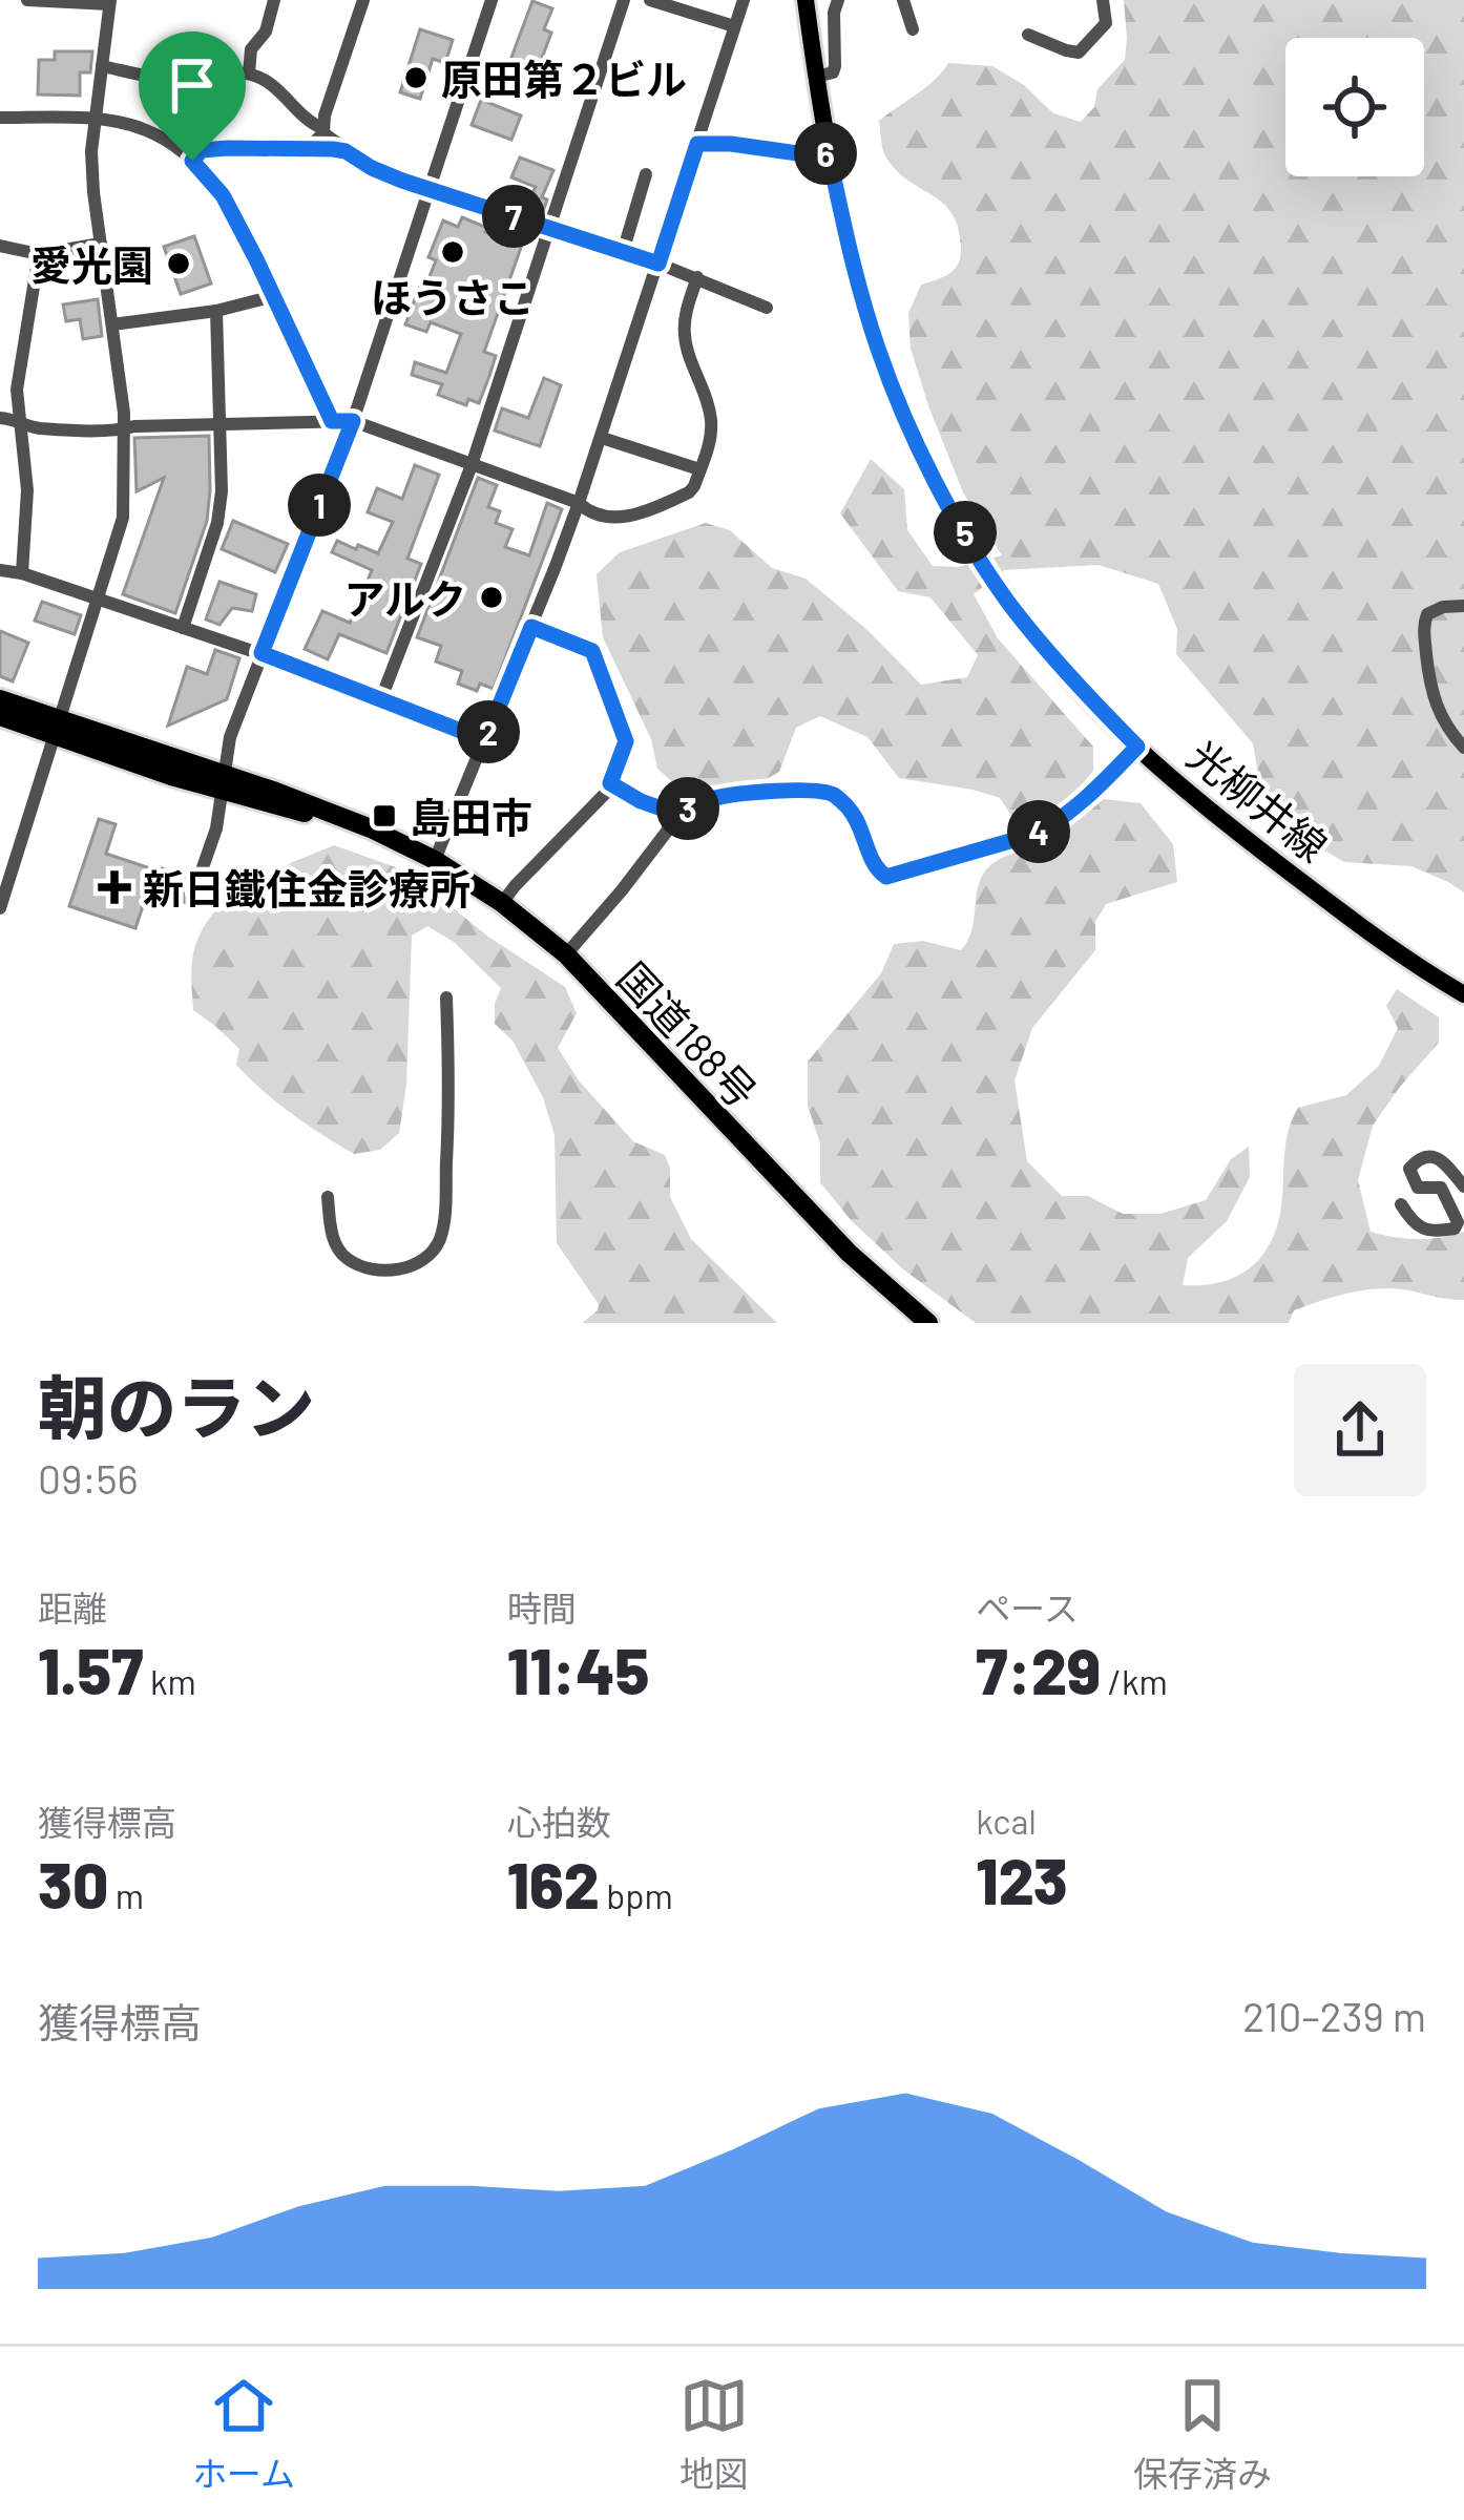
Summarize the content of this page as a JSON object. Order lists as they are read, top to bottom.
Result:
{
  "streets": {
    "highway": ["国道188号"],
    "main road": ["光柳井線"]
  },
  "places": {
    "other": [
      "原田第２ビル",
      "ほうさこ",
      "愛光園",
      "アルク"
    ],
    "transit": ["島田市"],
    "health": ["新日鐵住金診療所"]
  },
  "page": {
    "pins": [
      "6",
      "7",
      "1",
      "5",
      "2",
      "3",
      "4"
    ],
    "heading": ["朝のラン", "09:56"],
    "stats": [
      ["距離", "1.57 km"],
      ["時間", "11:45"],
      ["ペース", "7:29 /km"],
      ["獲得標高", "30 m"],
      ["心拍数", "162 bpm"],
      ["kcal", "123"]
    ],
    "chart": ["獲得標高", "210–239 m"],
    "tabs": ["ホーム", "地図", "保存済み"]
  }
}
